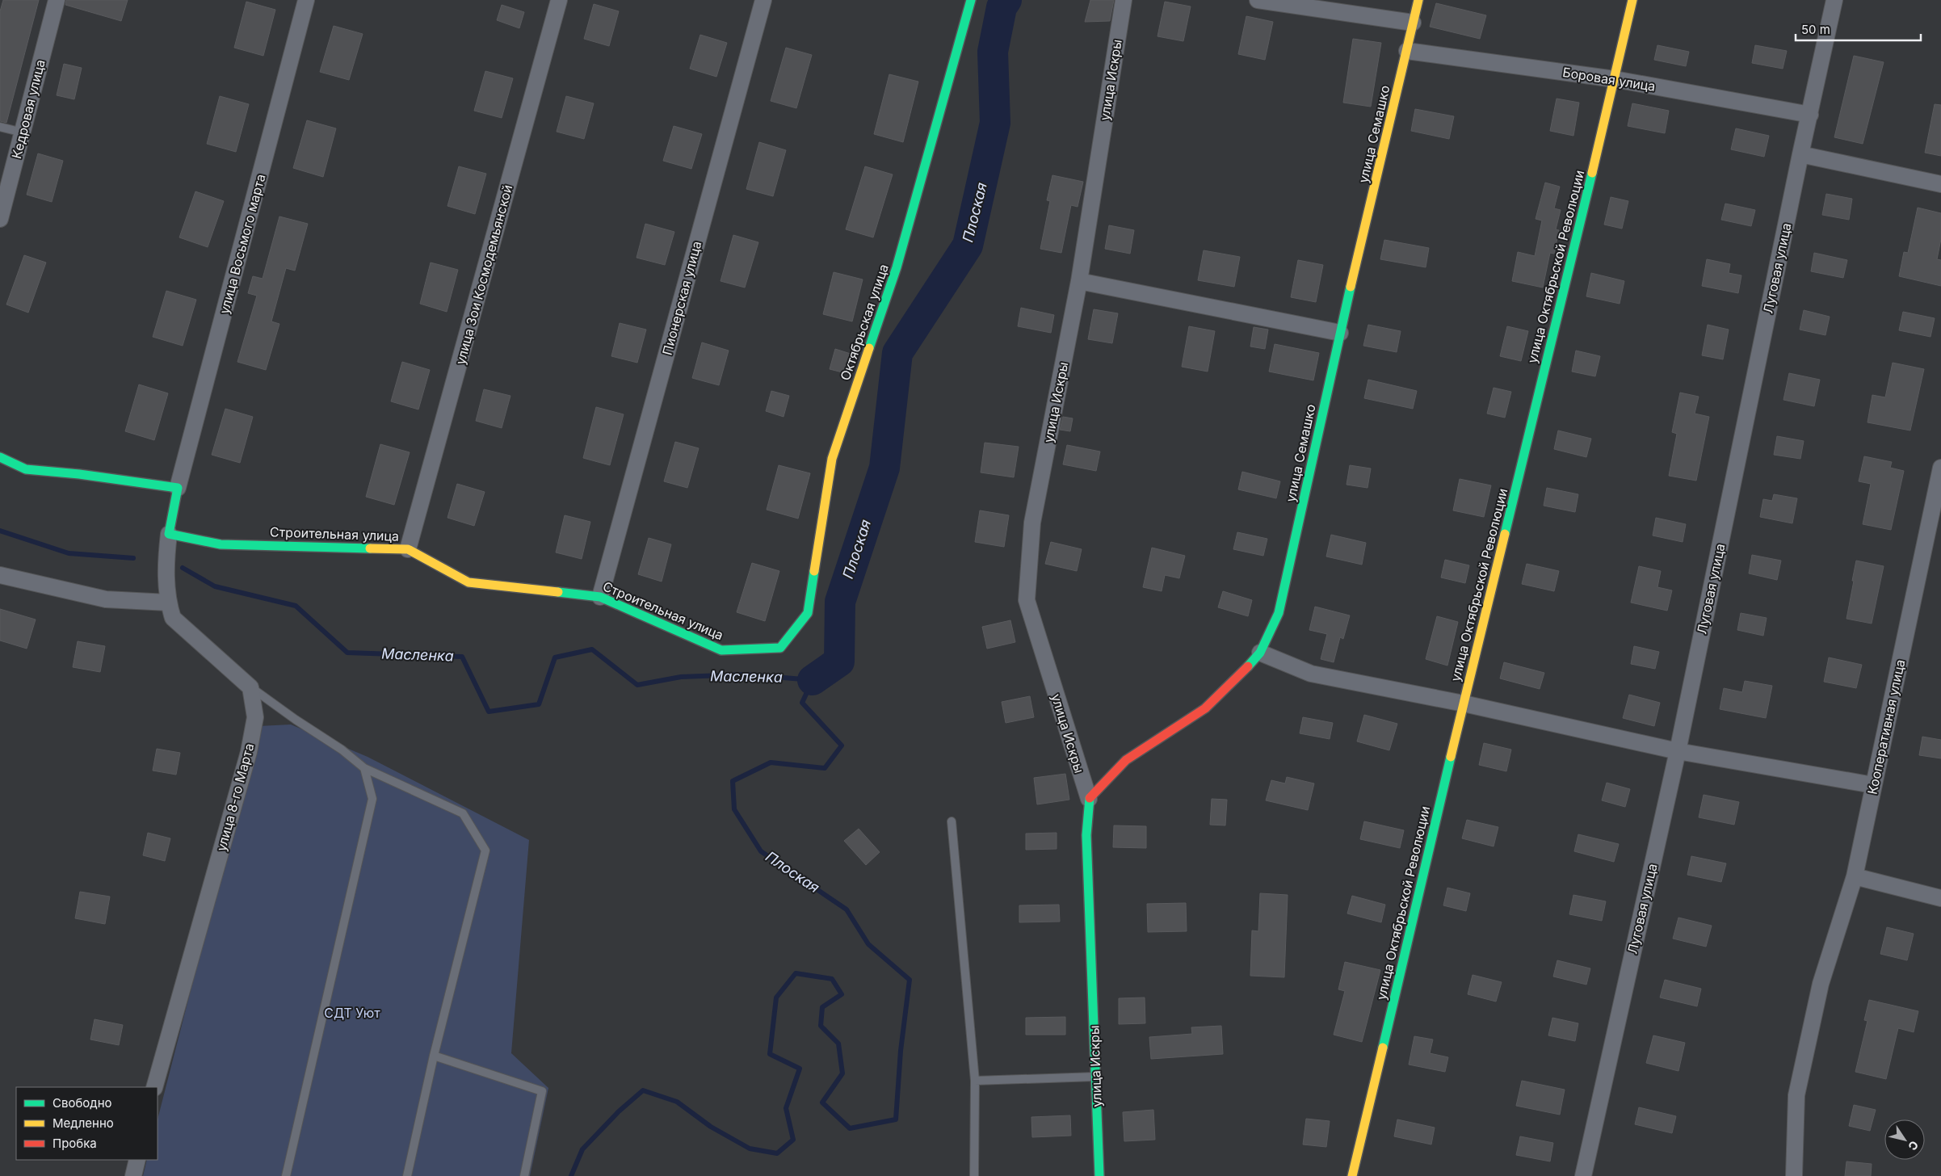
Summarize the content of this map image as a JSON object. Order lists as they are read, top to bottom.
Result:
{
  "streets": {
    "street": [
      "Боровая улица",
      "улица Искры",
      "Кедровая улица",
      "улица Семашко",
      "улица Восьмого марта",
      "улица Октябрьской Революции",
      "Луговая улица",
      "улица Зои Космодемьянской",
      "Пионерская улица",
      "Октябрьская улица",
      "Строительная улица",
      "Кооперативная улица",
      "улица 8-го Марта"
    ]
  },
  "crossings": [
    ["Боровая улица", "улица Семашко"],
    ["Боровая улица", "улица Октябрьской Революции"],
    ["Боровая улица", "Луговая улица"],
    ["улица Искры", "улица Семашко"],
    ["улица Зои Космодемьянской", "Строительная улица"],
    ["Пионерская улица", "Строительная улица"],
    ["Октябрьская улица", "Строительная улица"]
  ],
  "water": ["Плоская", "Масленка"],
  "parks": ["СДТ Уют"],
  "legend": ["Свободно", "Медленно", "Пробка"],
  "scale_bar": "50 m",
  "north": "bottom right"
}
